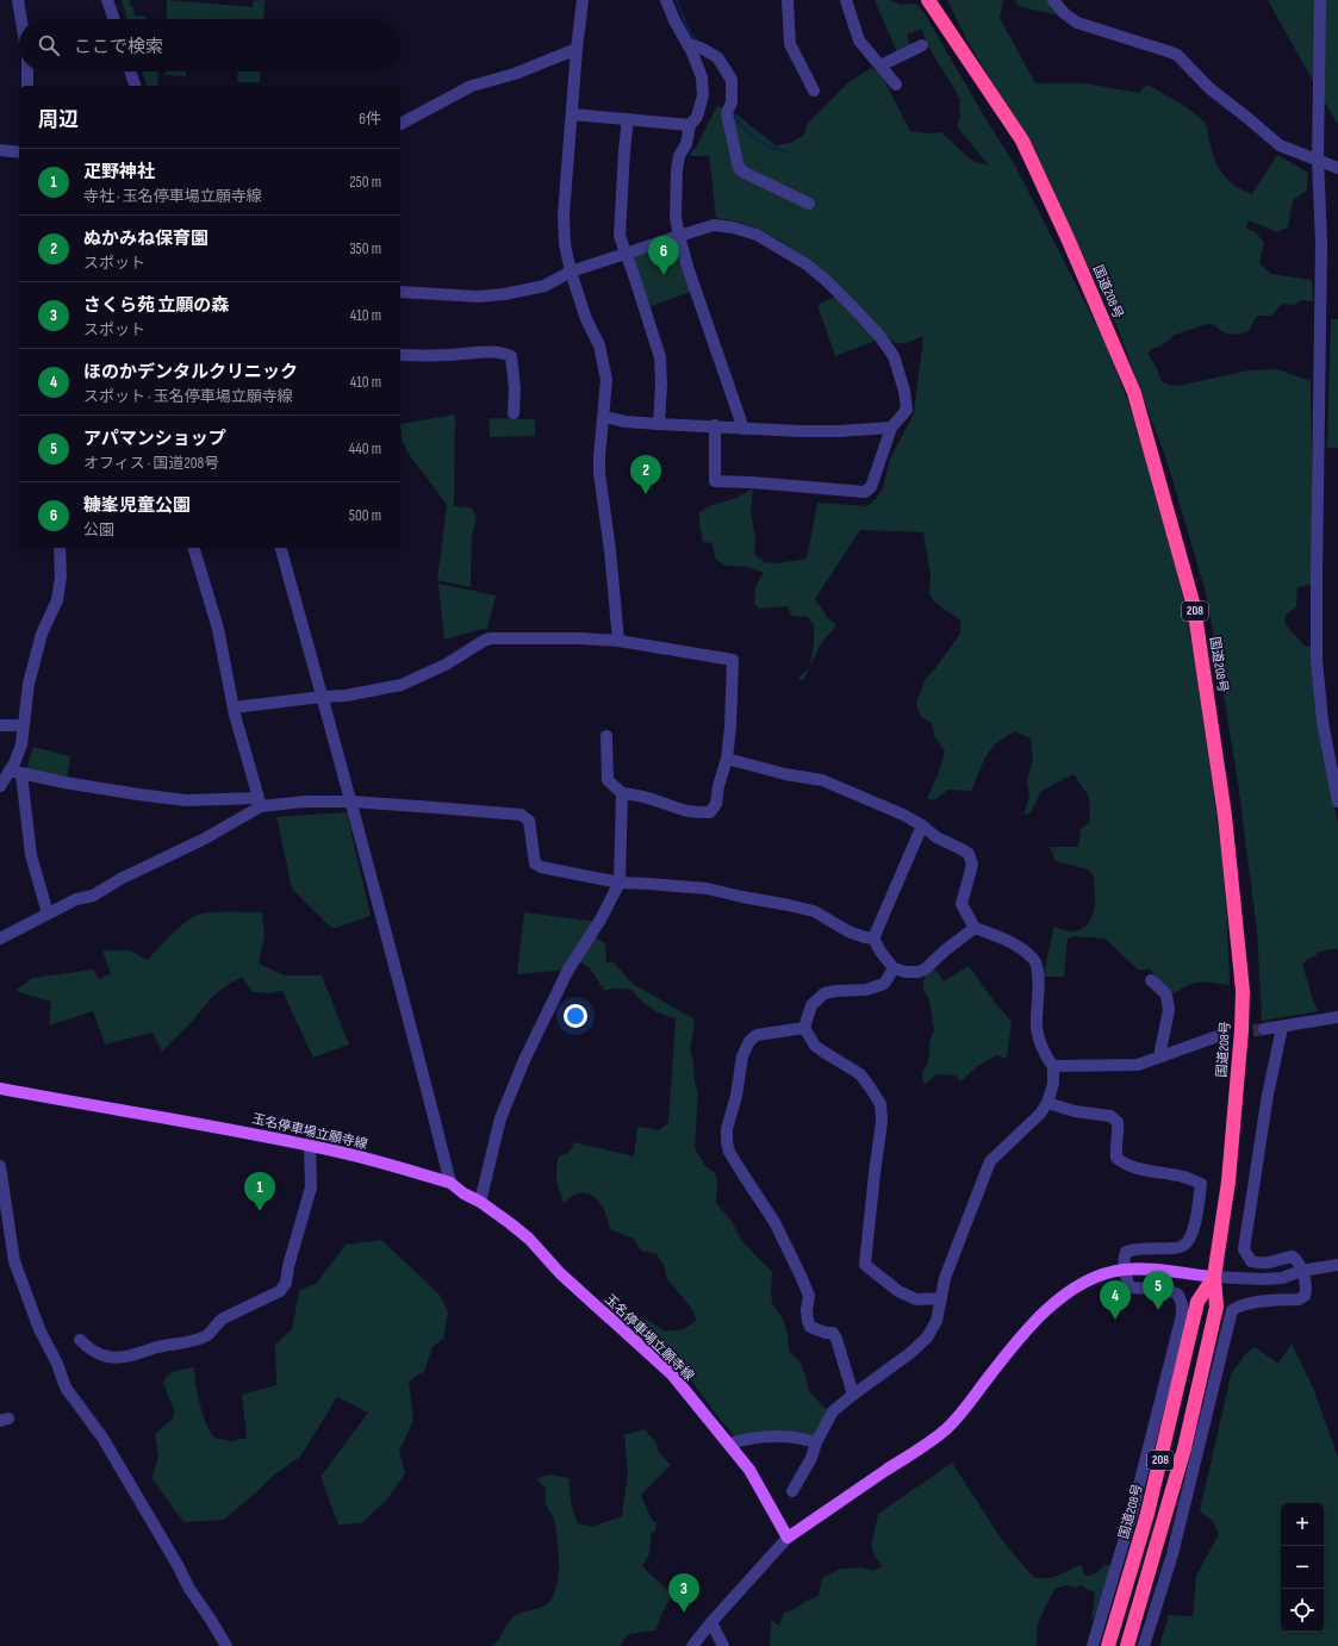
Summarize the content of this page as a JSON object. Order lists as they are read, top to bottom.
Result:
{
  "streets": {
    "highway": ["国道208号", "208"],
    "main road": ["玉名停車場立願寺線"]
  },
  "page": {
    "search": "ここで検索",
    "heading": ["周辺", "6件"],
    "list": [
      {
        "mark": "1",
        "name": "疋野神社",
        "note": "寺社 · 玉名停車場立願寺線",
        "value": "250 m"
      },
      {
        "mark": "2",
        "name": "ぬかみね保育園",
        "note": "スポット",
        "value": "350 m"
      },
      {
        "mark": "3",
        "name": "さくら苑 立願の森",
        "note": "スポット",
        "value": "410 m"
      },
      {
        "mark": "4",
        "name": "ほのかデンタルクリニック",
        "note": "スポット · 玉名停車場立願寺線",
        "value": "410 m"
      },
      {
        "mark": "5",
        "name": "アパマンショップ",
        "note": "オフィス · 国道208号",
        "value": "440 m"
      },
      {
        "mark": "6",
        "name": "糠峯児童公園",
        "note": "公園",
        "value": "500 m"
      }
    ],
    "pins": [
      "6",
      "2",
      "1",
      "5",
      "4",
      "3"
    ],
    "map_buttons": ["+", "−"]
  }
}
